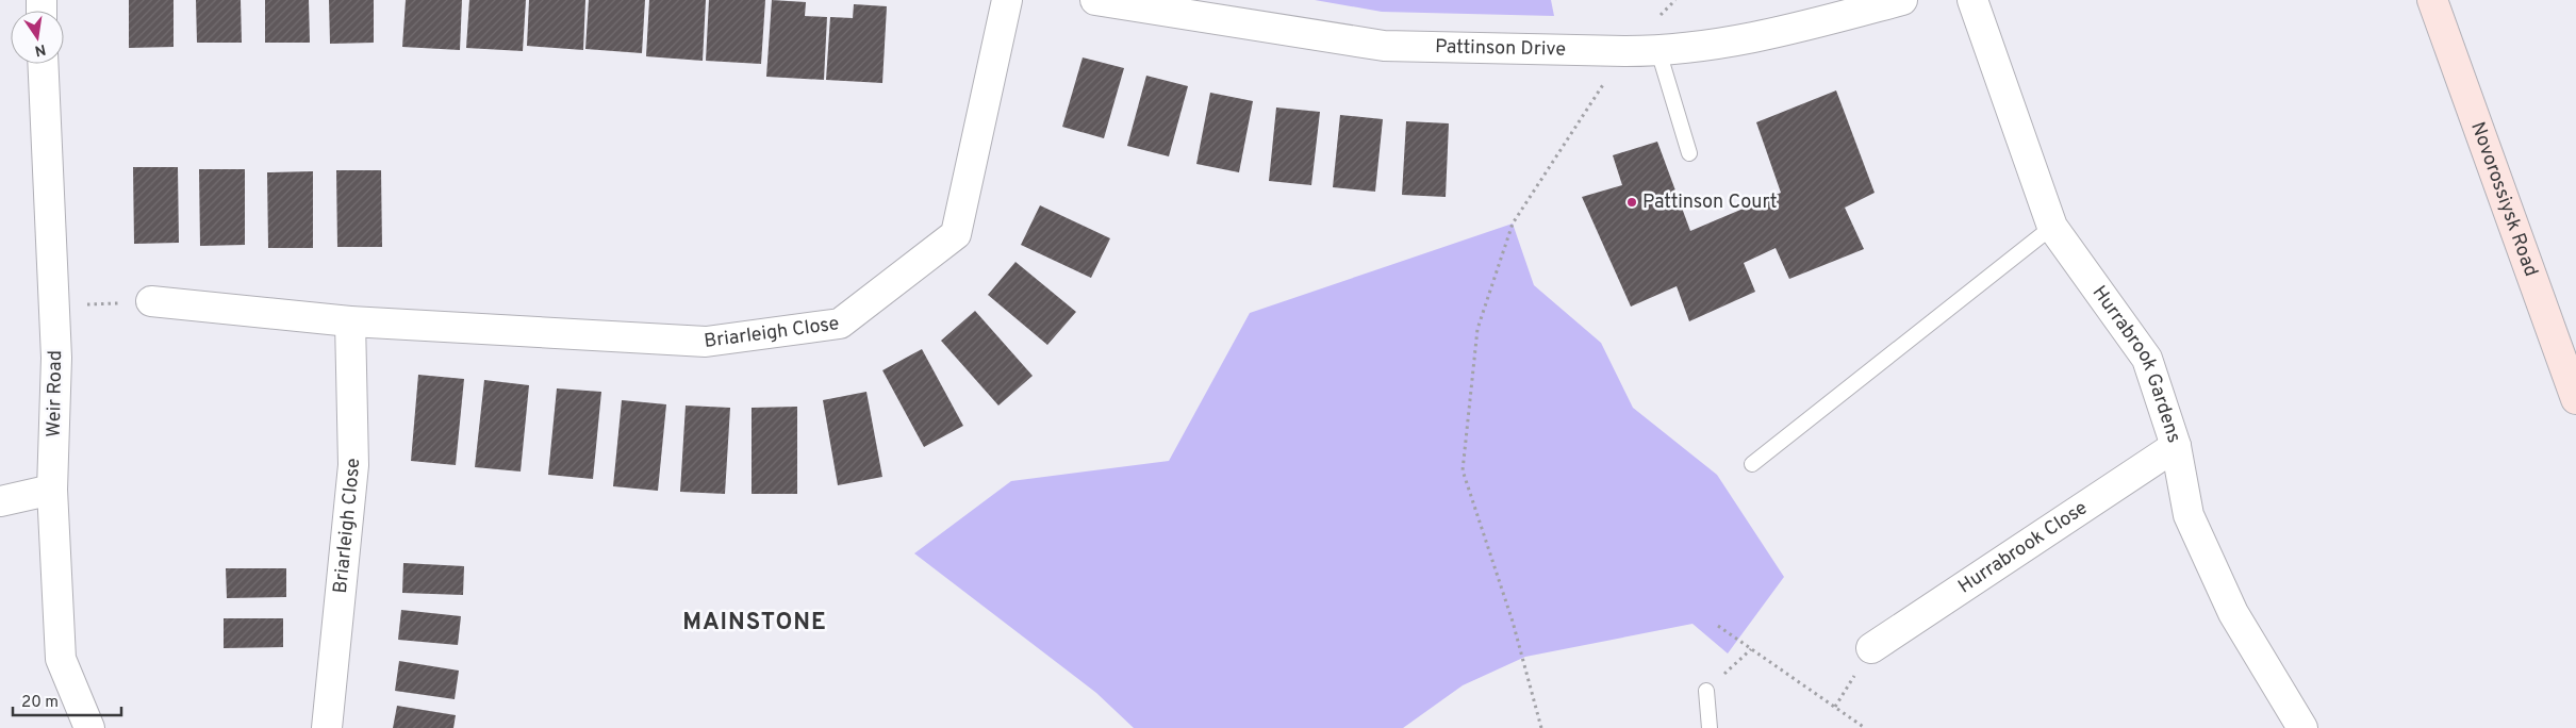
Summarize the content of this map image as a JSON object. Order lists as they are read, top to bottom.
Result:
{
  "streets": {
    "main road": ["Novorossiysk Road"],
    "street": [
      "Pattinson Drive",
      "Briarleigh Close",
      "Hurrabrook Gardens",
      "Weir Road",
      "Hurrabrook Close"
    ]
  },
  "crossings": [
    ["Hurrabrook Gardens", "Hurrabrook Close"]
  ],
  "districts": ["MAINSTONE"],
  "places": ["Pattinson Court"],
  "scale_bar": "20 m",
  "north": "bottom"
}
